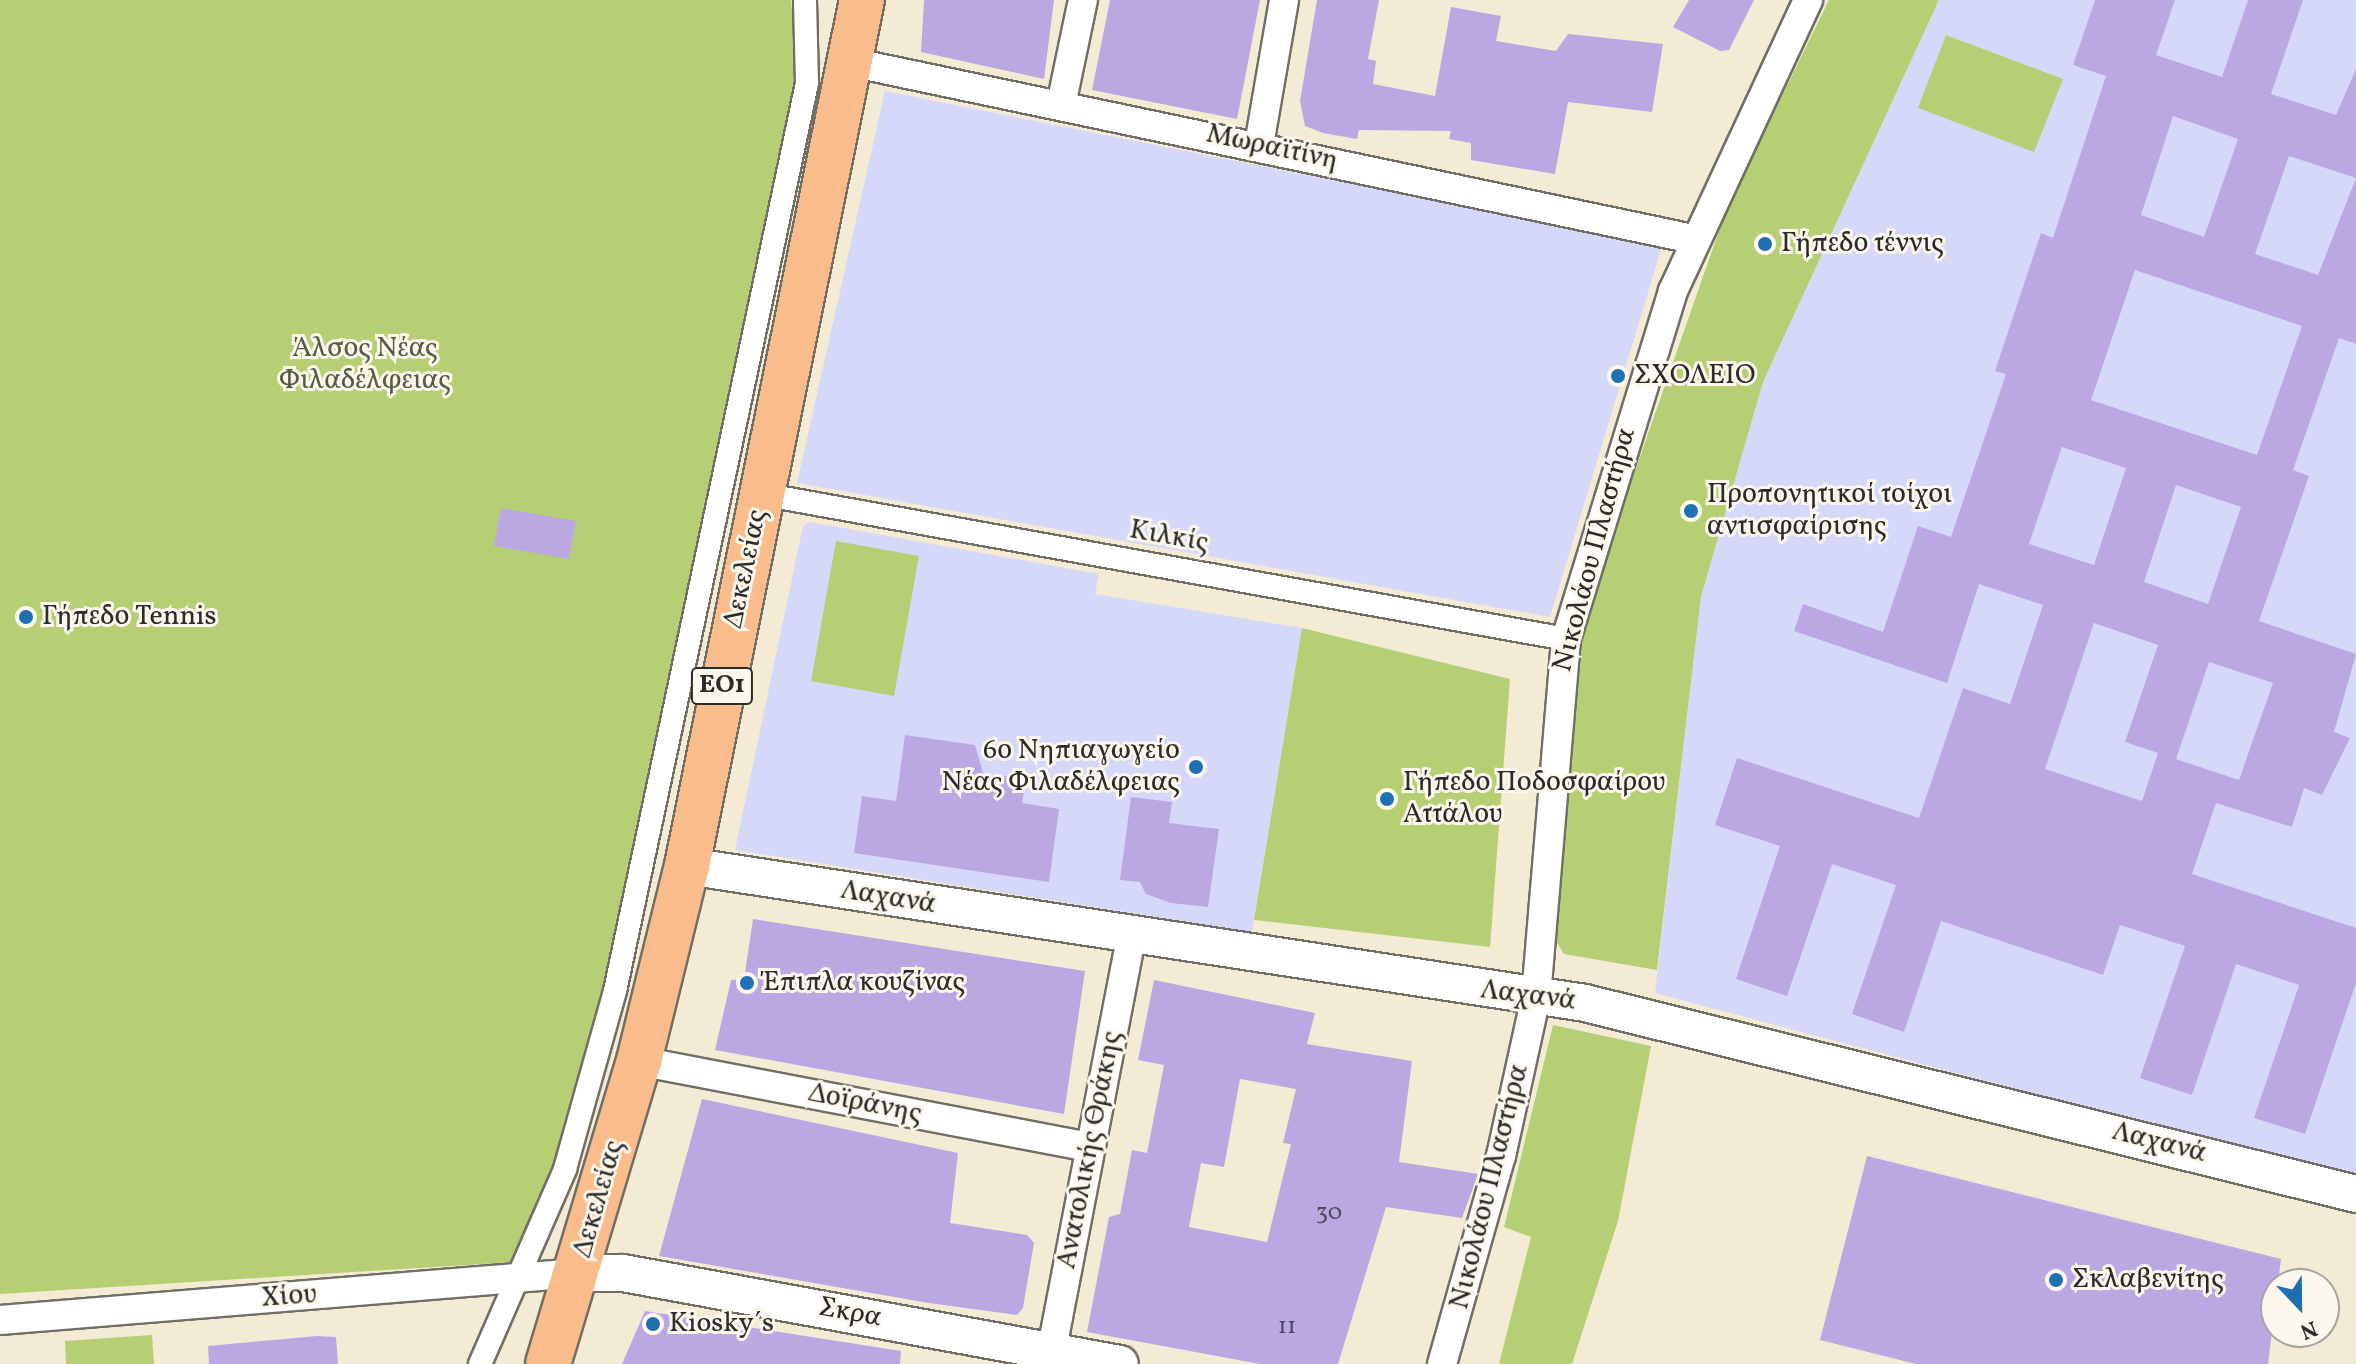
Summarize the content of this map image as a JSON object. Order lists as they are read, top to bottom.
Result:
{
  "streets": {
    "main road": ["Δεκελείας", "ΕΟ1"],
    "street": [
      "Μωραϊτίνη",
      "Κιλκίς",
      "Νικολάου Πλαστήρα",
      "Λαχανά",
      "Δοϊράνης",
      "Ανατολικής Θράκης",
      "Χίου",
      "Σκρα"
    ]
  },
  "crossings": [
    ["Μωραϊτίνη", "Νικολάου Πλαστήρα"],
    ["Μωραϊτίνη", "Δεκελείας"],
    ["Κιλκίς", "Νικολάου Πλαστήρα"],
    ["Κιλκίς", "Δεκελείας"],
    ["Νικολάου Πλαστήρα", "Λαχανά"],
    ["Δεκελείας", "Λαχανά"],
    ["Δεκελείας", "Δοϊράνης"],
    ["Δεκελείας", "Χίου"],
    ["Δεκελείας", "Σκρα"],
    ["Λαχανά", "Ανατολικής Θράκης"],
    ["Δοϊράνης", "Ανατολικής Θράκης"],
    ["Ανατολικής Θράκης", "Σκρα"],
    ["Χίου", "Σκρα"]
  ],
  "parks": ["Άλσος Νέας Φιλαδέλφειας"],
  "places": [
    "Γήπεδο τέννις",
    "ΣΧΟΛΕΙΟ",
    "Προπονητικοί τοίχοι αντισφαίρισης",
    "Γήπεδο Tennis",
    "6ο Νηπιαγωγείο Νέας Φιλαδέλφειας",
    "Γήπεδο Ποδοσφαίρου Αττάλου",
    "Έπιπλα κουζίνας",
    "Σκλαβενίτης",
    "Kiosky´s"
  ],
  "house_numbers": ["30", "11"],
  "north": "bottom"
}
